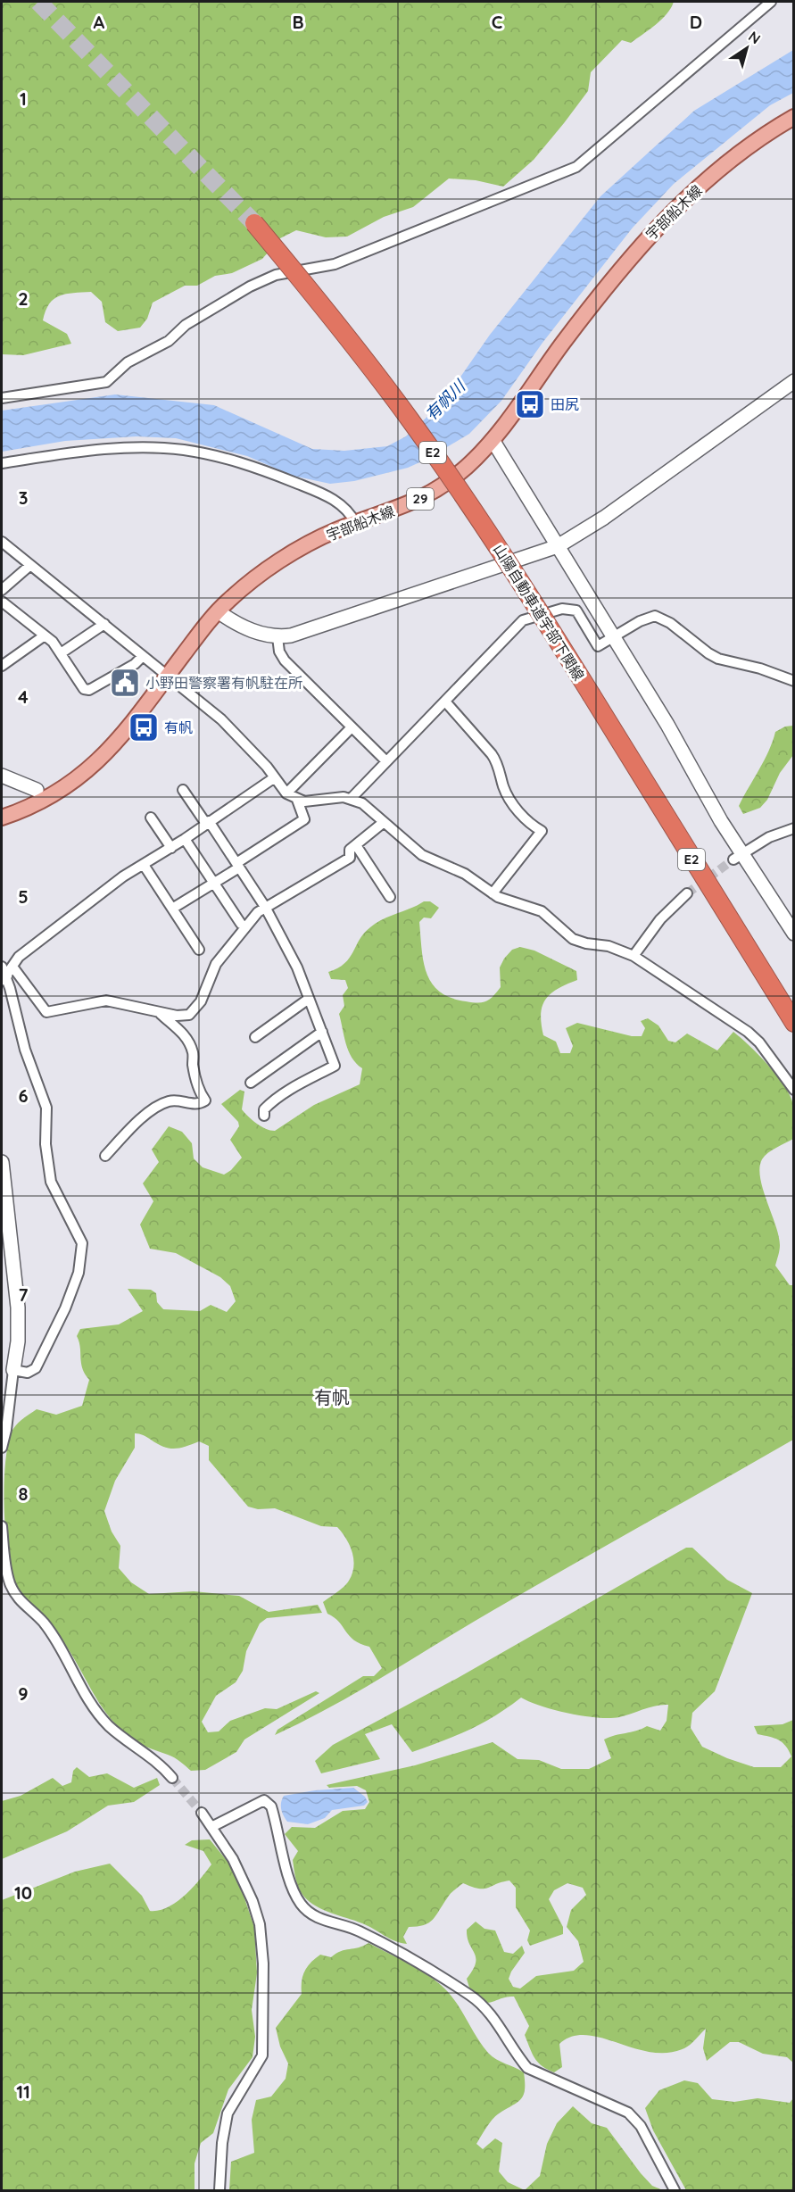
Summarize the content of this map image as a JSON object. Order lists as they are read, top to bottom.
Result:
{
  "streets": {
    "highway": ["E2", "山陽自動車道宇部下関線"],
    "main road": ["宇部船木線", "29"]
  },
  "districts": ["有帆"],
  "water": ["有帆川"],
  "places": {
    "bus stop": ["田尻", "有帆"],
    "public building": ["小野田警察署有帆駐在所"]
  },
  "north": "top right",
  "grid": {
    "columns": [
      "A",
      "B",
      "C",
      "D"
    ],
    "rows": [
      "1",
      "2",
      "3",
      "4",
      "5",
      "6",
      "7",
      "8",
      "9",
      "10",
      "11"
    ]
  }
}
